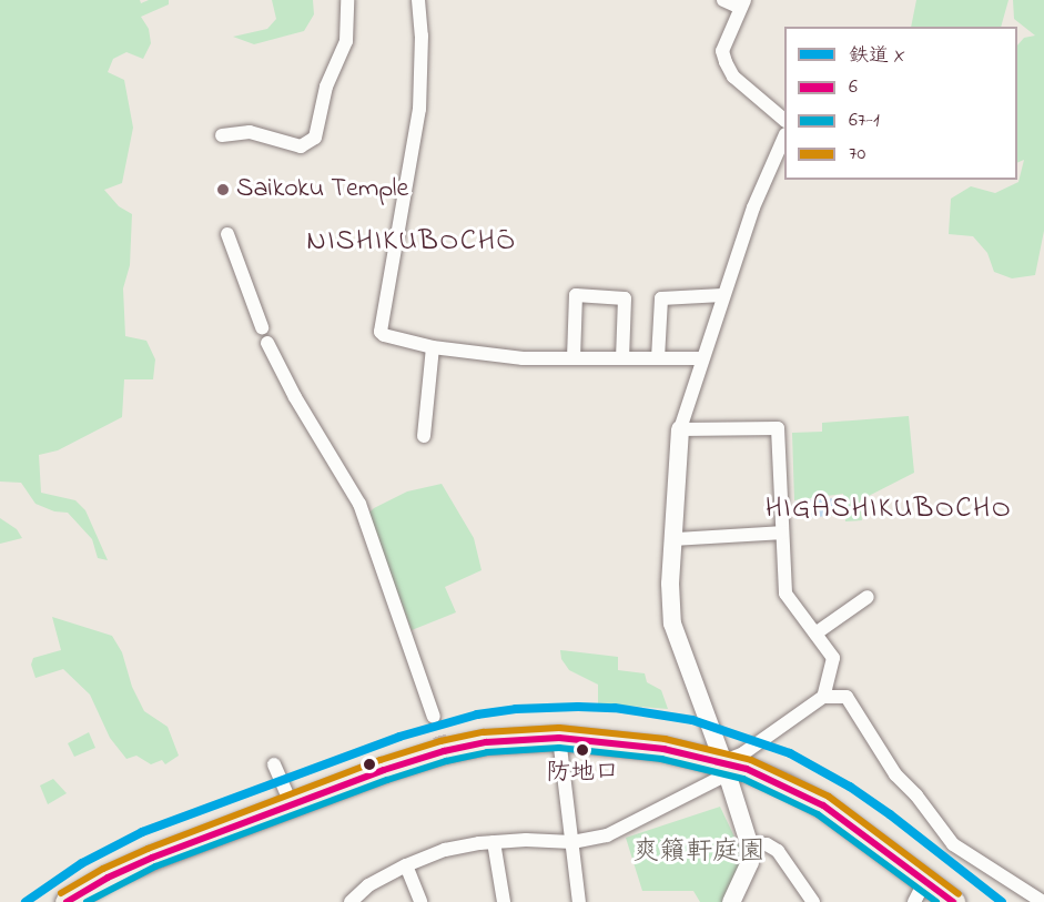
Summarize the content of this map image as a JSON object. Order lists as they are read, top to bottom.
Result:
{
  "districts": ["NISHIKUBOCHŌ", "HIGASHIKUBOCHO"],
  "parks": ["爽籟軒庭園"],
  "places": ["Saikoku Temple", "防地口"],
  "lines": [
    "rail line X",
    "transit line 70",
    "transit line 6",
    "transit line 67-1"
  ],
  "legend": [
    "鉄道 X",
    "6",
    "67-1",
    "70"
  ]
}
